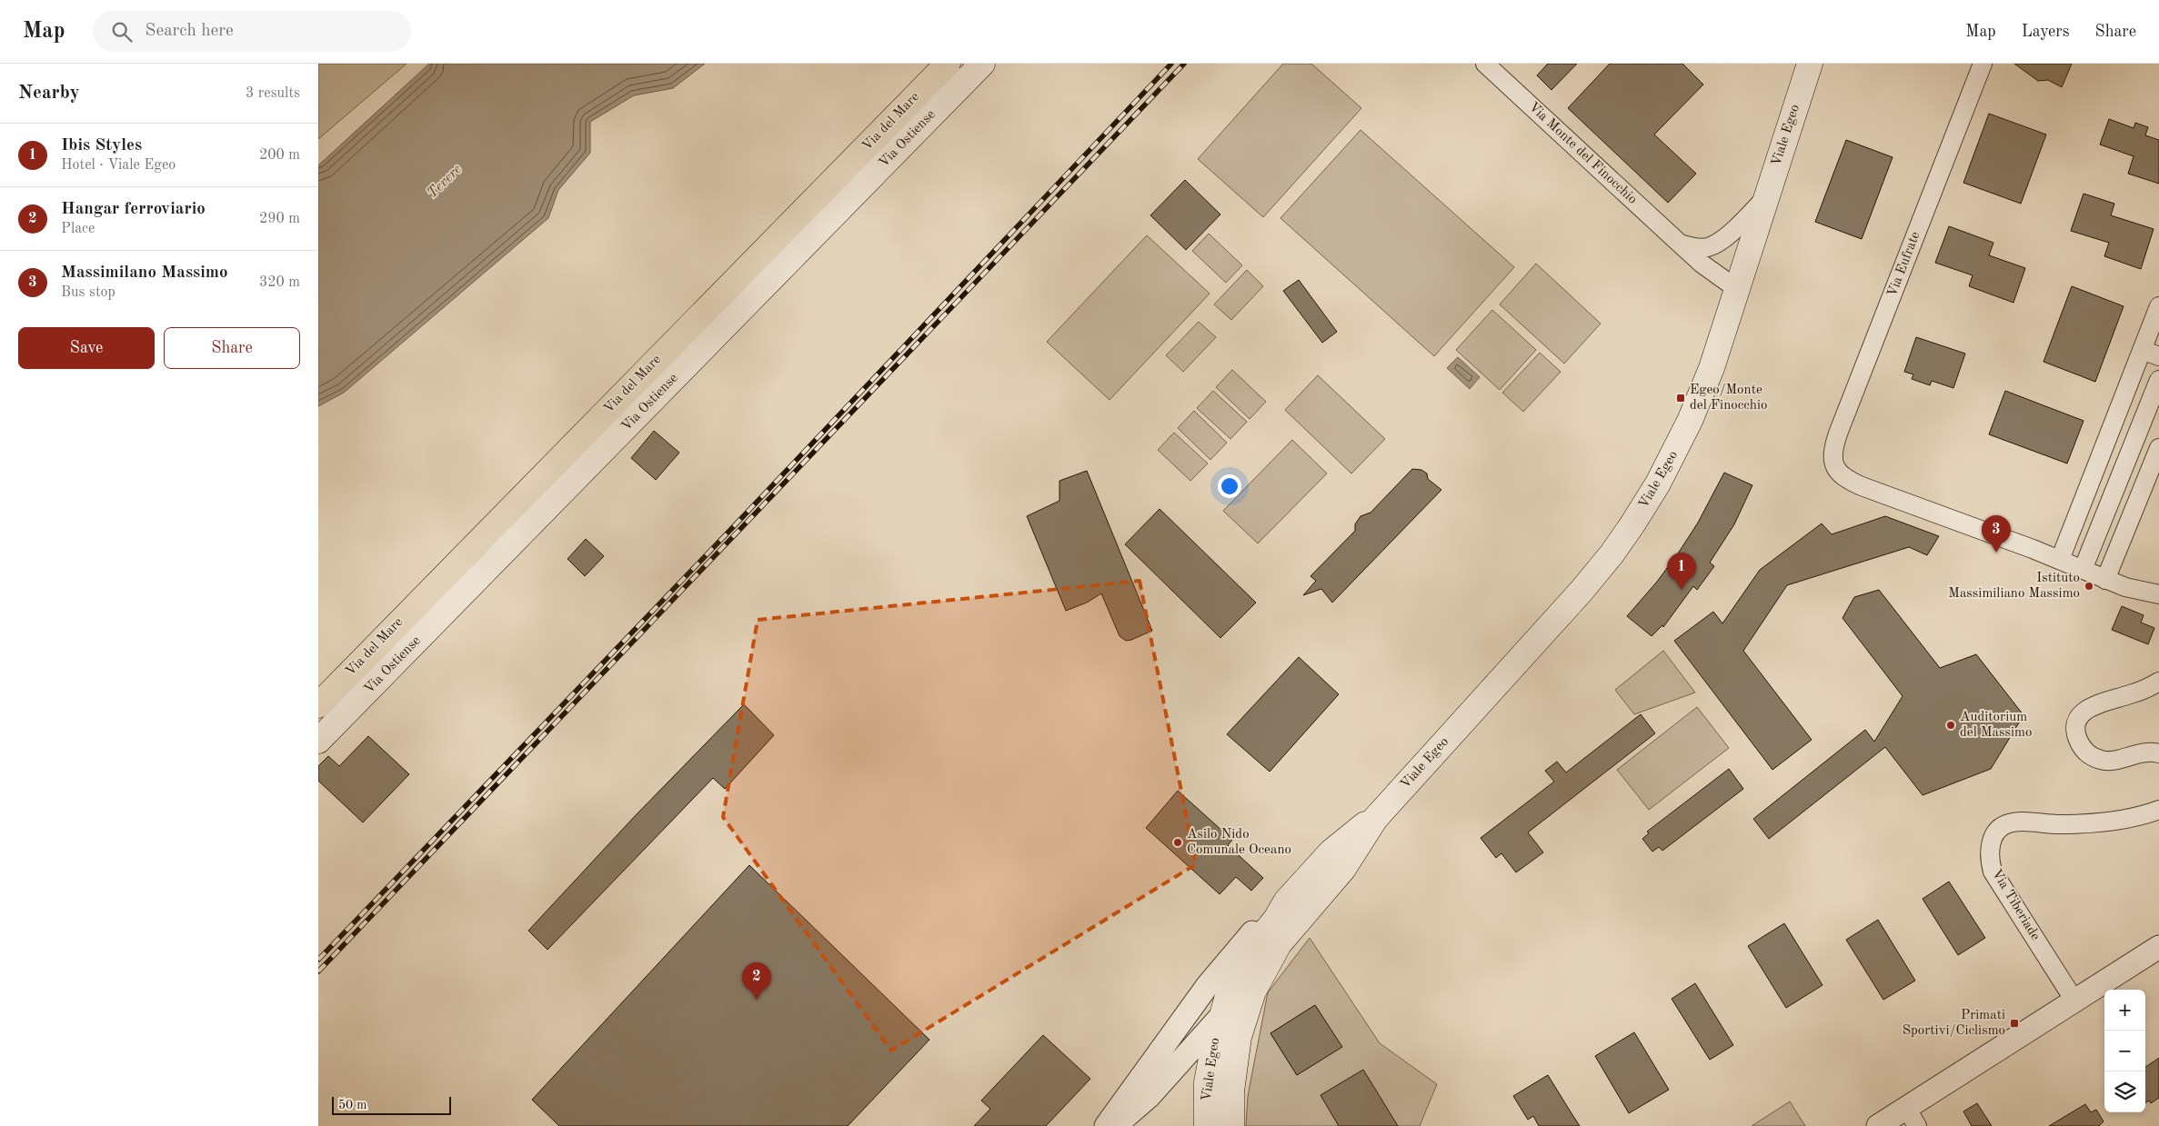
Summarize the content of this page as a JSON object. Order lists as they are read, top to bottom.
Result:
{
  "streets": {
    "main road": ["Via del Mare", "Viale Egeo", "Via Ostiense"],
    "street": ["Via Monte del Finocchio", "Via Eufrate", "Via Tiberiade"]
  },
  "crossings": [
    ["Viale Egeo", "Via Monte del Finocchio"]
  ],
  "water": ["Tevere"],
  "places": {
    "transit": ["Egeo/Monte del Finocchio", "Primati Sportivi/Ciclismo"],
    "other": ["Istituto Massimiliano Massimo", "Auditorium del Massimo", "Asilo Nido Comunale Oceano"]
  },
  "scale_bar": "50 m",
  "page": {
    "header": "Map",
    "search": "Search here",
    "nav": ["Map", "Layers", "Share"],
    "heading": ["Nearby", "3 results"],
    "list": [
      {
        "mark": "1",
        "name": "Ibis Styles",
        "note": "Hotel · Viale Egeo",
        "value": "200 m"
      },
      {
        "mark": "2",
        "name": "Hangar ferroviario",
        "note": "Place",
        "value": "290 m"
      },
      {
        "mark": "3",
        "name": "Massimilano Massimo",
        "note": "Bus stop",
        "value": "320 m"
      }
    ],
    "buttons": ["Save", "Share"],
    "pins": ["3", "1", "2"],
    "map_buttons": ["+", "−"],
    "scale": "50 m"
  }
}
